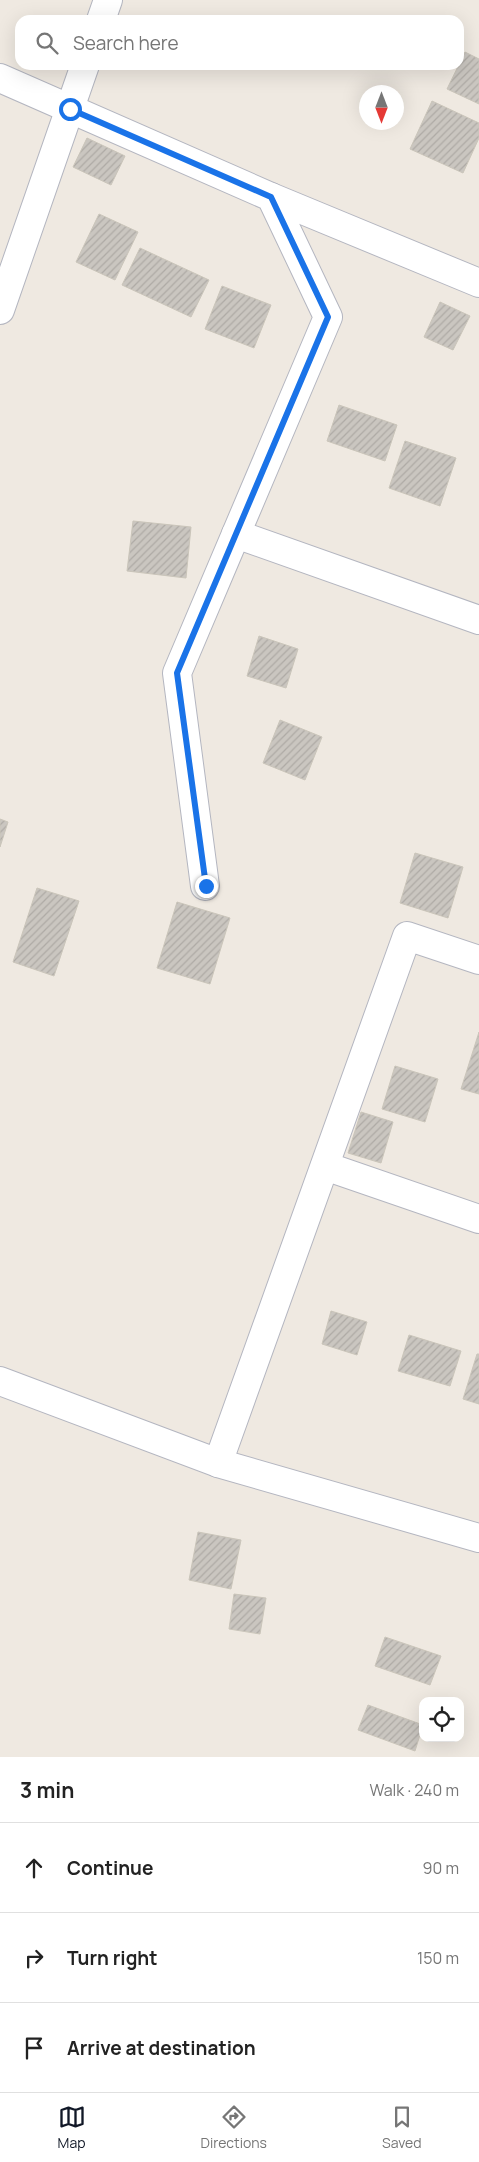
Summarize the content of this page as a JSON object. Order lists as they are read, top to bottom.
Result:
{
  "north": "bottom",
  "page": {
    "search": "Search here",
    "heading": ["3 min", "Walk · 240 m"],
    "list": [
      ["Continue", "90 m"],
      ["Turn right", "150 m"],
      "Arrive at destination"
    ],
    "nav": ["Map", "Directions", "Saved"]
  }
}
